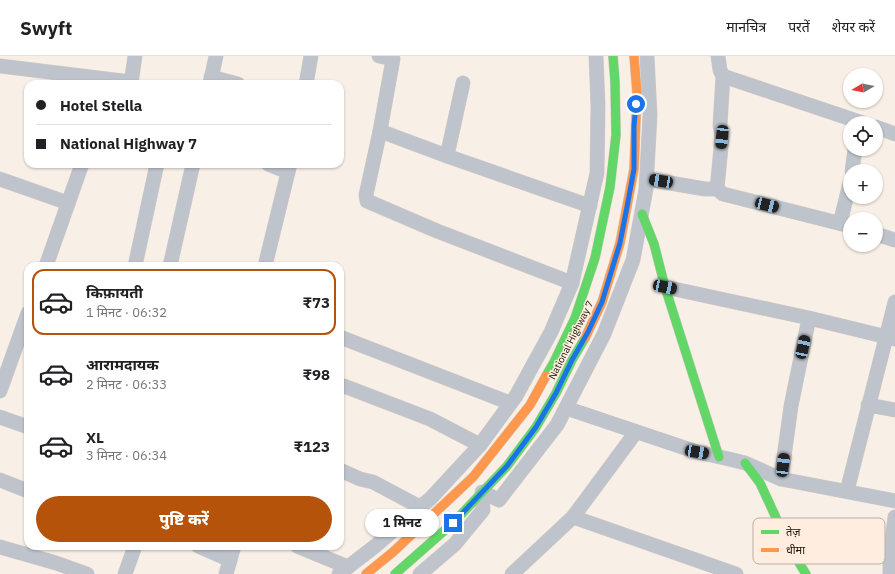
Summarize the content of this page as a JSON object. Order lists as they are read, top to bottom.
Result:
{
  "streets": {
    "main road": ["National Highway 7"]
  },
  "legend": ["तेज़", "धीमा"],
  "north": "left",
  "page": {
    "header": "Swyft",
    "nav": ["मानचित्र", "परतें", "शेयर करें"],
    "map_buttons": ["+", "−"],
    "banner": ["Hotel Stella", "National Highway 7"],
    "list": [
      {
        "name": "किफ़ायती",
        "note": "1 मिनट · 06:32",
        "value": "₹73"
      },
      {
        "name": "आरामदायक",
        "note": "2 मिनट · 06:33",
        "value": "₹98"
      },
      {
        "name": "XL",
        "note": "3 मिनट · 06:34",
        "value": "₹123"
      }
    ],
    "buttons": "पुष्टि करें",
    "bubble": "1 मिनट"
  }
}
